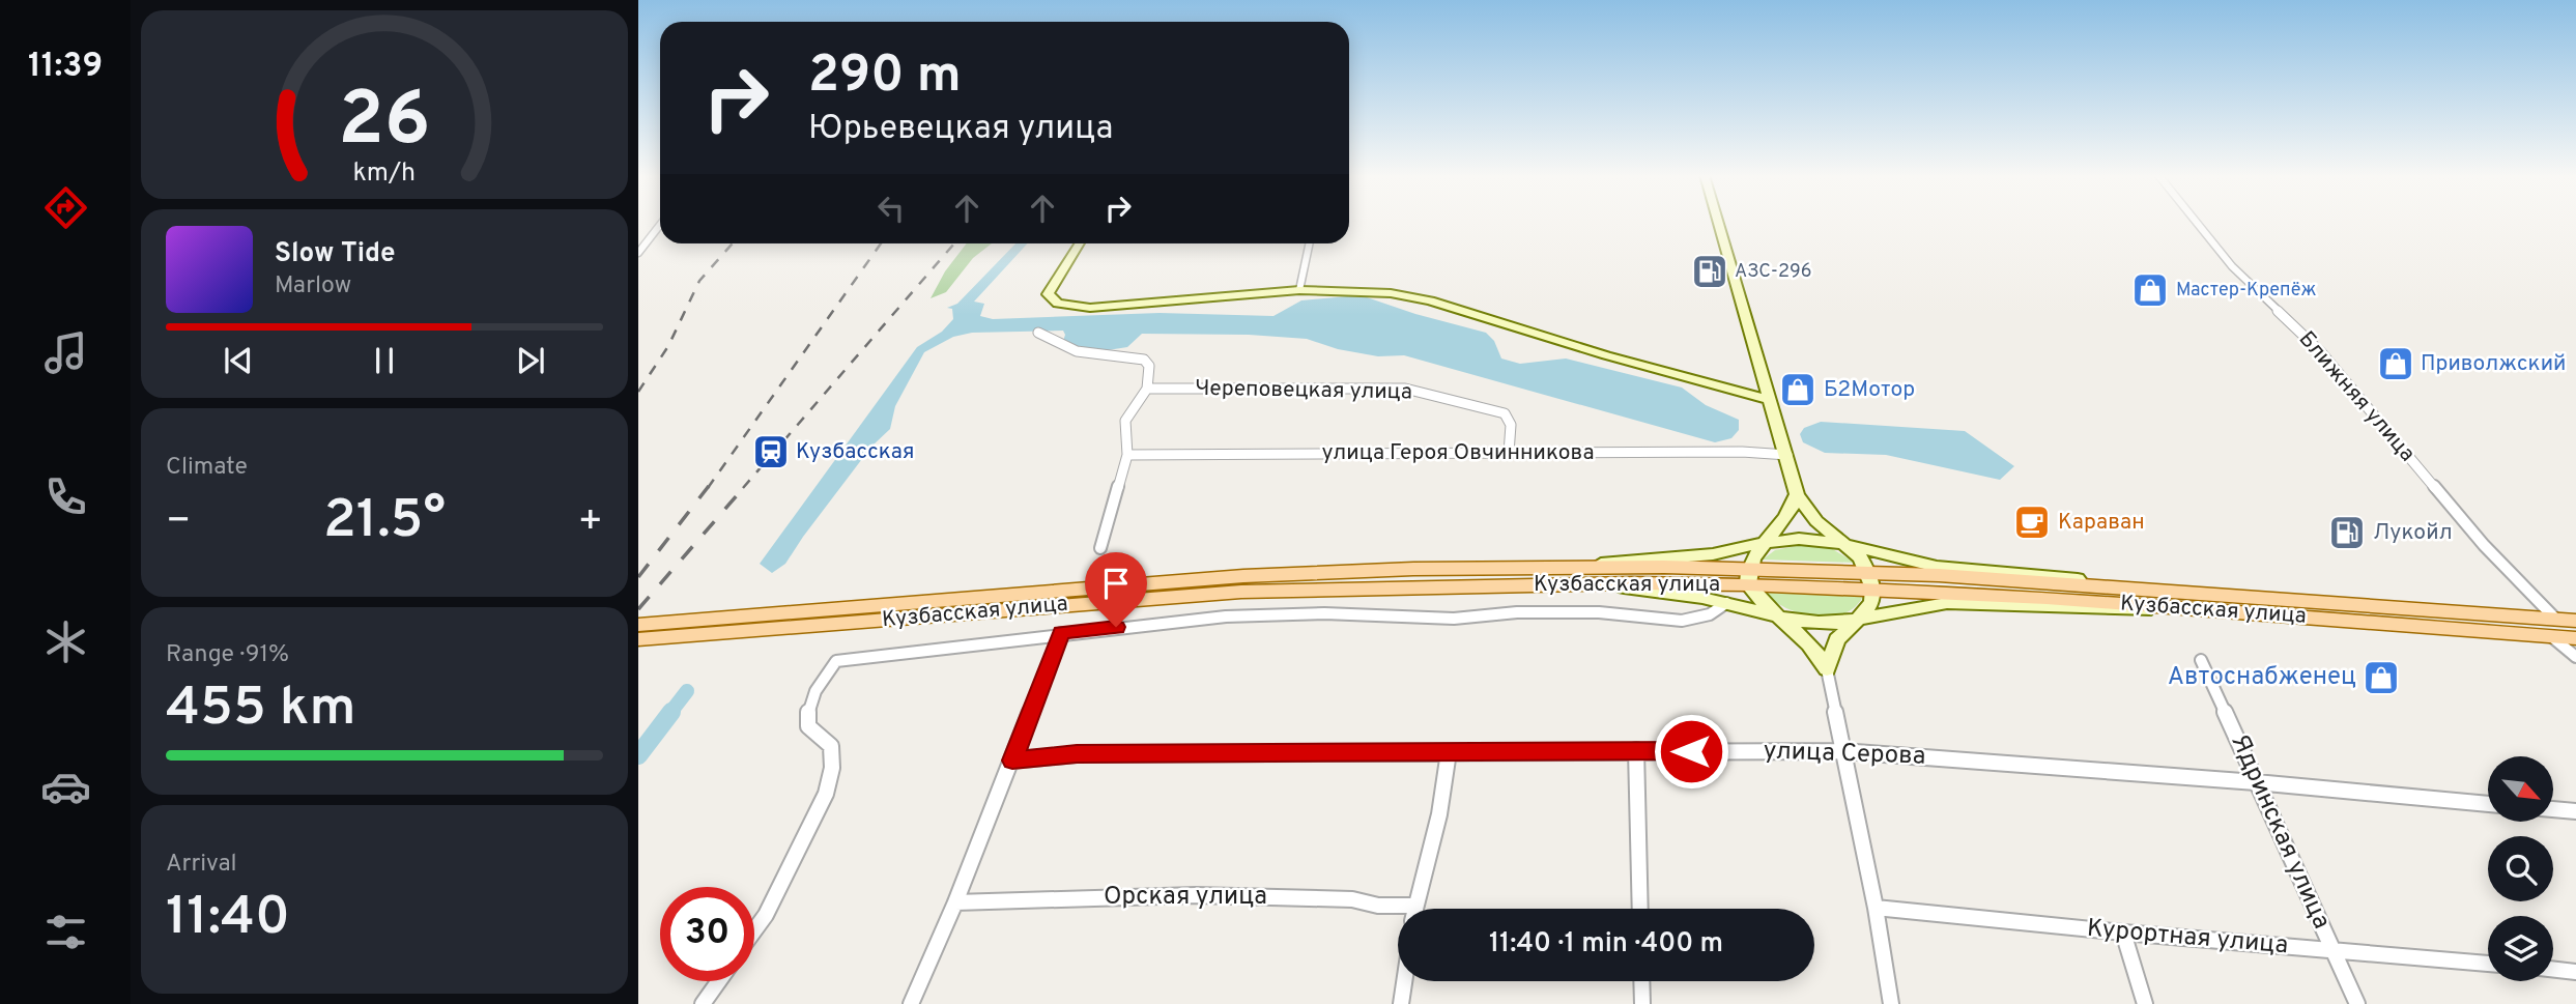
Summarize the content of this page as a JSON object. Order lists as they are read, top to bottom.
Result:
{
  "streets": {
    "main road": ["Кузбасская улица"],
    "street": [
      "Череповецкая улица",
      "Ближняя улица",
      "улица Героя Овчинникова",
      "улица Серова",
      "Ядринская улица",
      "Орская улица",
      "Курортная улица"
    ]
  },
  "crossings": [
    ["Череповецкая улица", "улица Героя Овчинникова"],
    ["Ближняя улица", "Кузбасская улица"],
    ["улица Серова", "Ядринская улица"],
    ["Ядринская улица", "Курортная улица"]
  ],
  "places": {
    "fuel station": ["АЗС-296", "Лукойл"],
    "shop": [
      "Мастер-Крепёж",
      "Приволжский",
      "Б2Мотор",
      "Автоснабженец"
    ],
    "station": ["Кузбасская"],
    "cafe": ["Караван"]
  },
  "north": "bottom right",
  "page": {
    "tabs": "11:39",
    "turn": ["290 m", "Юрьевецкая улица"],
    "song": ["Slow Tide", "Marlow"],
    "tile": [
      "Climate",
      ["Range · 91%", "455 km"],
      ["Arrival", "11:40"]
    ],
    "heat": ["−", "21.5°", "+"],
    "limit": "30",
    "trip": "11:40 · 1 min · 400 m",
    "gauge": ["26", "km/h"]
  }
}
